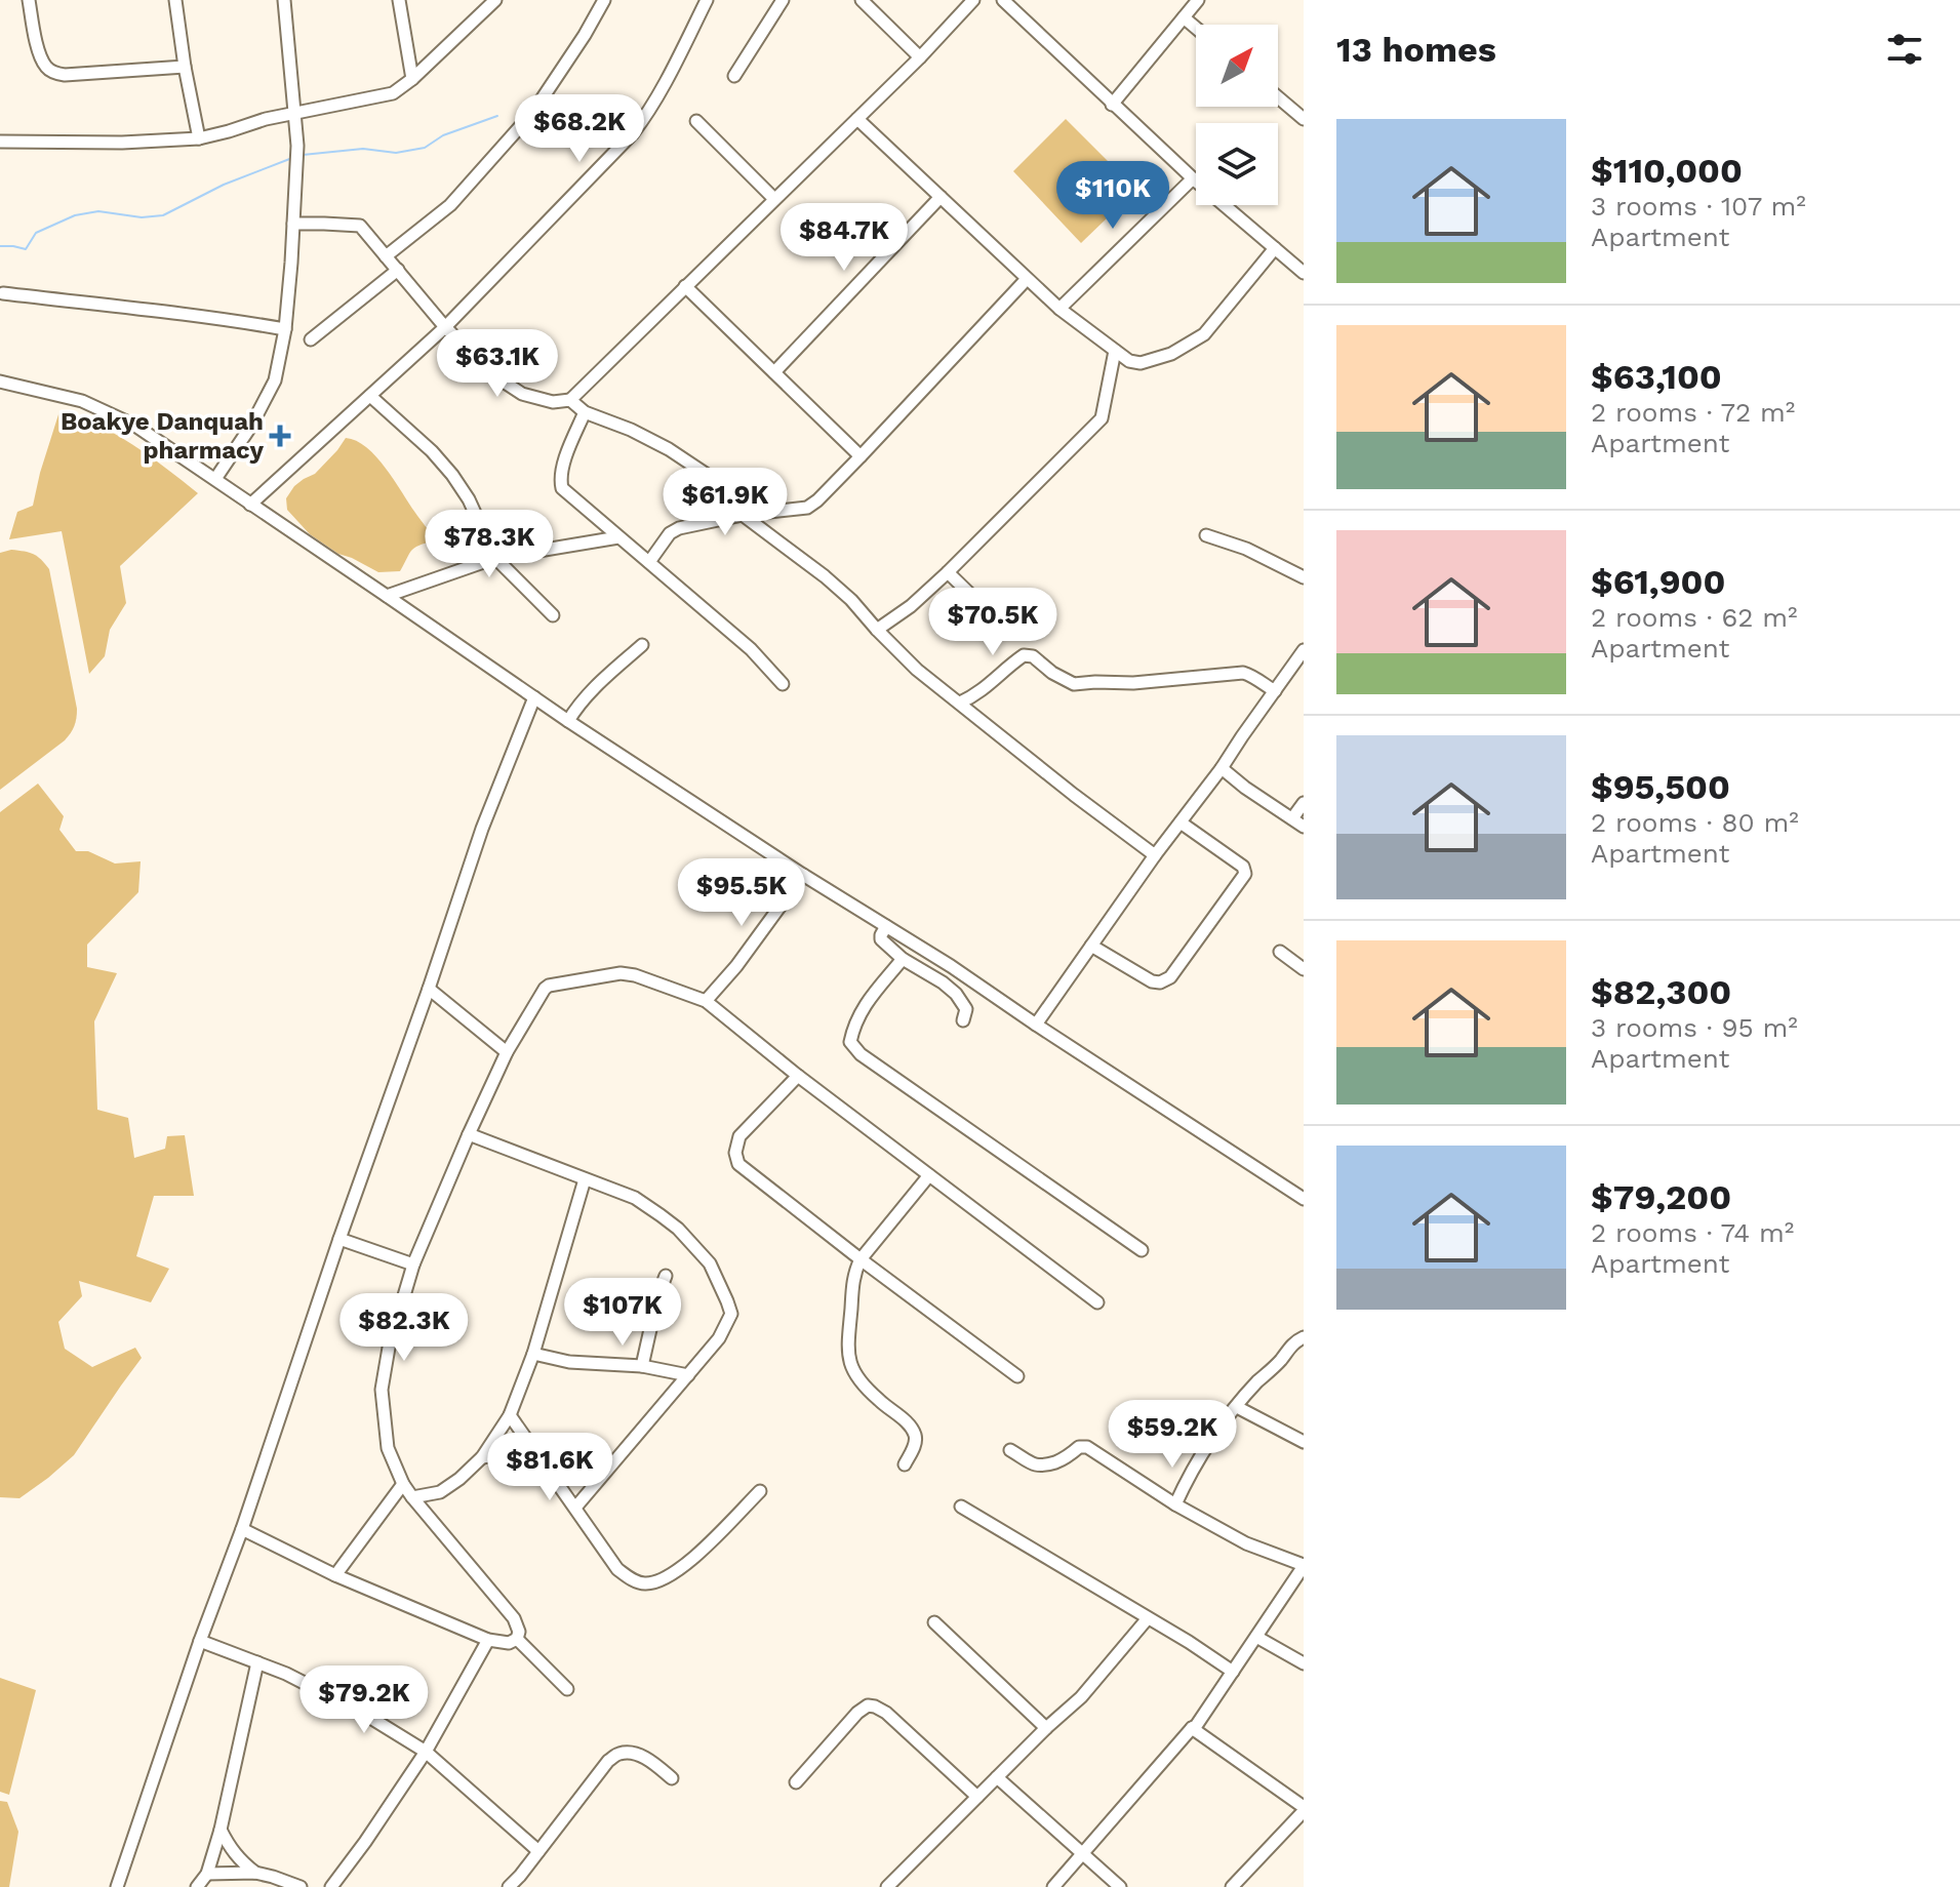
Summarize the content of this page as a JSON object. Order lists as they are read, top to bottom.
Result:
{
  "places": {
    "health": ["Boakye Danquah pharmacy"]
  },
  "north": "top right",
  "page": {
    "heading": "13 homes",
    "price": [
      "$68.2K",
      "$110K",
      "$84.7K",
      "$63.1K",
      "$61.9K",
      "$78.3K",
      "$70.5K",
      "$95.5K",
      "$107K",
      "$82.3K",
      "$59.2K",
      "$81.6K",
      "$79.2K"
    ],
    "list": [
      {
        "name": "$110,000",
        "note": "3 rooms · 107 m² · Apartment"
      },
      {
        "name": "$63,100",
        "note": "2 rooms · 72 m² · Apartment"
      },
      {
        "name": "$61,900",
        "note": "2 rooms · 62 m² · Apartment"
      },
      {
        "name": "$95,500",
        "note": "2 rooms · 80 m² · Apartment"
      },
      {
        "name": "$82,300",
        "note": "3 rooms · 95 m² · Apartment"
      },
      {
        "name": "$79,200",
        "note": "2 rooms · 74 m² · Apartment"
      }
    ]
  }
}
